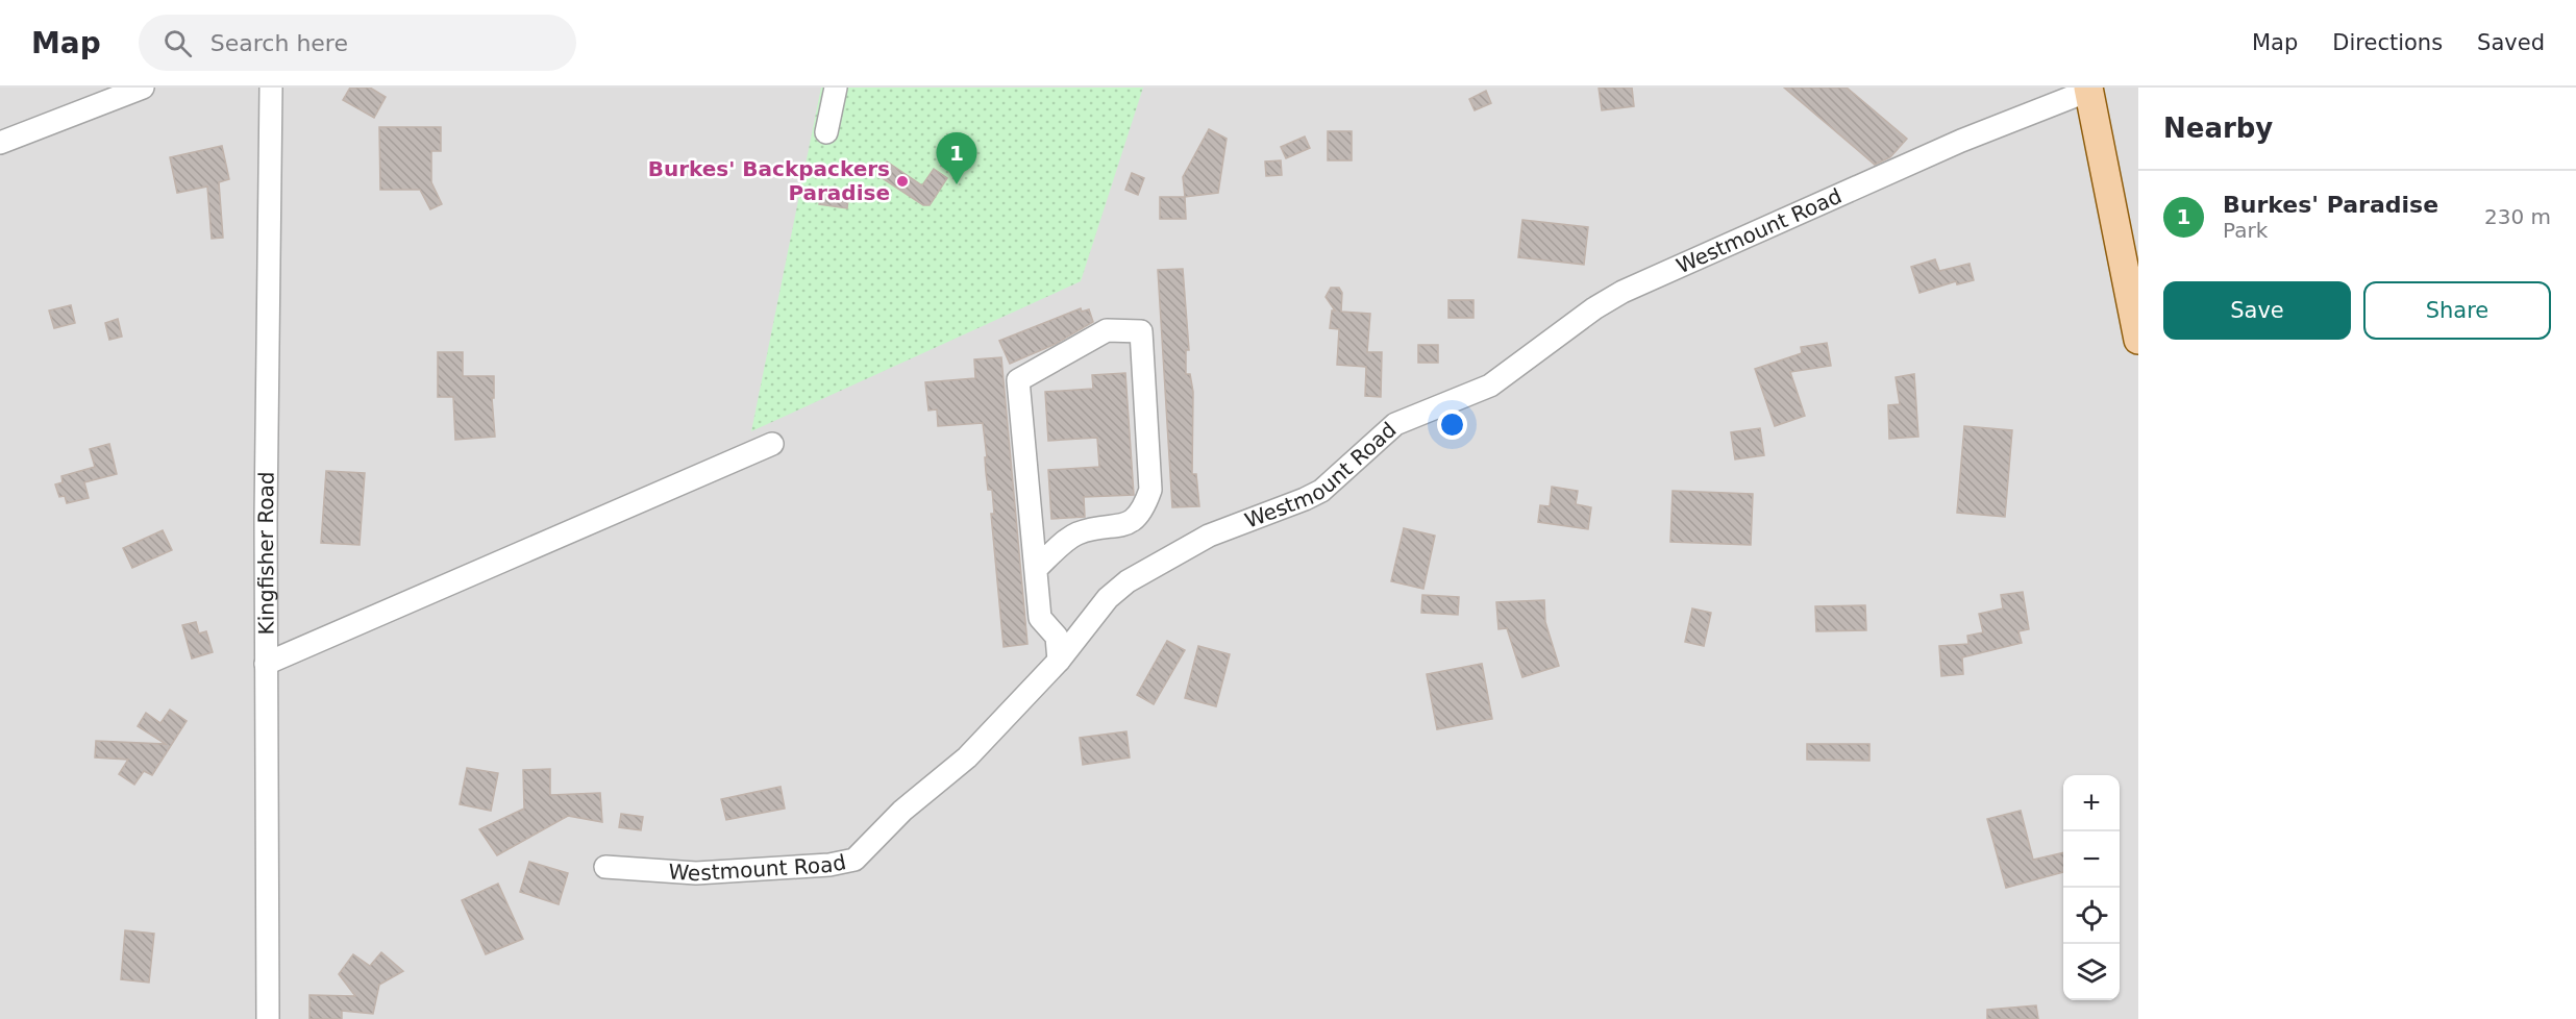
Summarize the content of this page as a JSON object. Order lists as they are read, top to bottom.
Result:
{
  "streets": {
    "street": ["Westmount Road", "Kingfisher Road"]
  },
  "places": ["Burkes' Backpackers Paradise"],
  "page": {
    "header": "Map",
    "search": "Search here",
    "nav": ["Map", "Directions", "Saved"],
    "heading": "Nearby",
    "pins": "1",
    "list": [
      {
        "mark": "1",
        "name": "Burkes' Paradise",
        "note": "Park",
        "value": "230 m"
      }
    ],
    "buttons": ["Save", "Share"],
    "map_buttons": ["+", "−"]
  }
}
